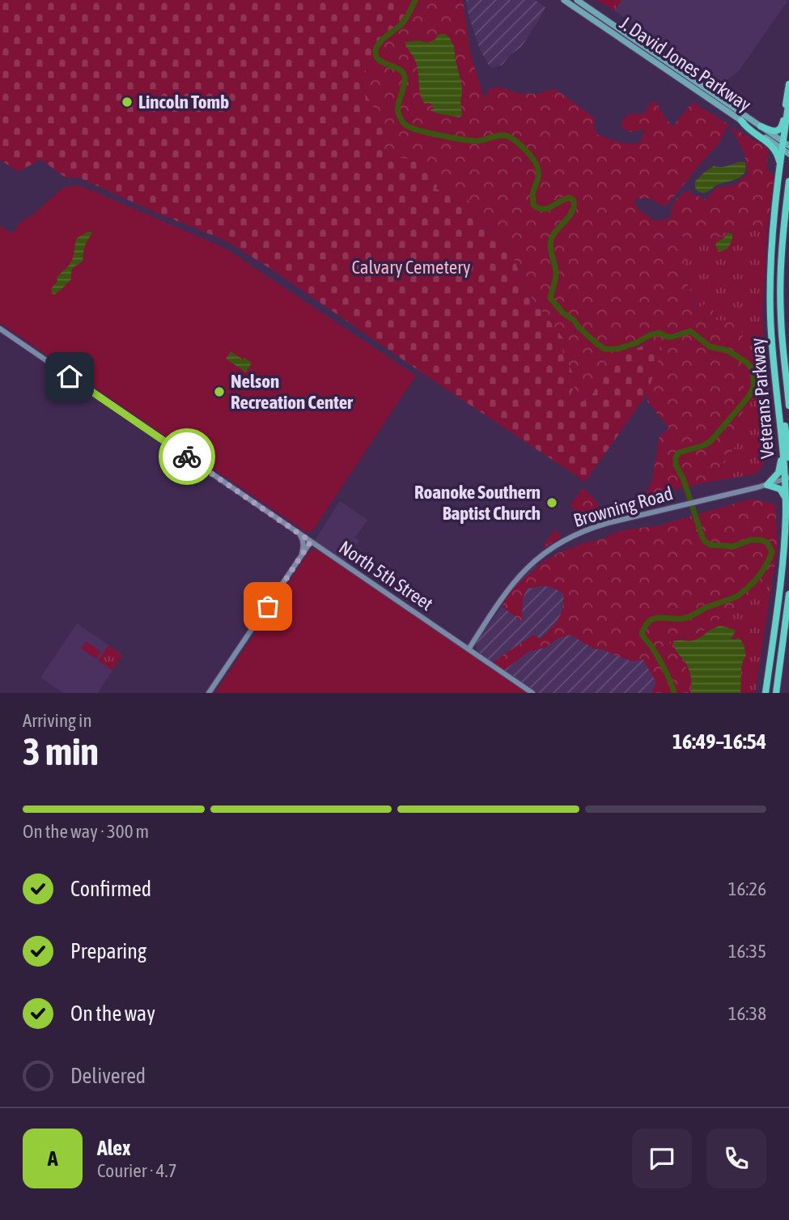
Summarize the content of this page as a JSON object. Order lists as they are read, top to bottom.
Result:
{
  "streets": {
    "highway": ["Veterans Parkway"],
    "main road": ["J. David Jones Parkway", "Browning Road", "North 5th Street"]
  },
  "crossings": [
    ["J. David Jones Parkway", "Veterans Parkway"],
    ["Veterans Parkway", "Browning Road"],
    ["Browning Road", "North 5th Street"]
  ],
  "parks": ["Calvary Cemetery"],
  "places": ["Lincoln Tomb", "Nelson Recreation Center", "Roanoke Southern Baptist Church"],
  "page": {
    "heading": ["3 min", "Arriving in", "16:49–16:54"],
    "panel": ["Alex", "Courier · 4.7"],
    "bar": "On the way · 300 m",
    "list": [
      ["Confirmed", "16:26"],
      ["Preparing", "16:35"],
      ["On the way", "16:38"],
      "Delivered"
    ],
    "round": "A"
  }
}
